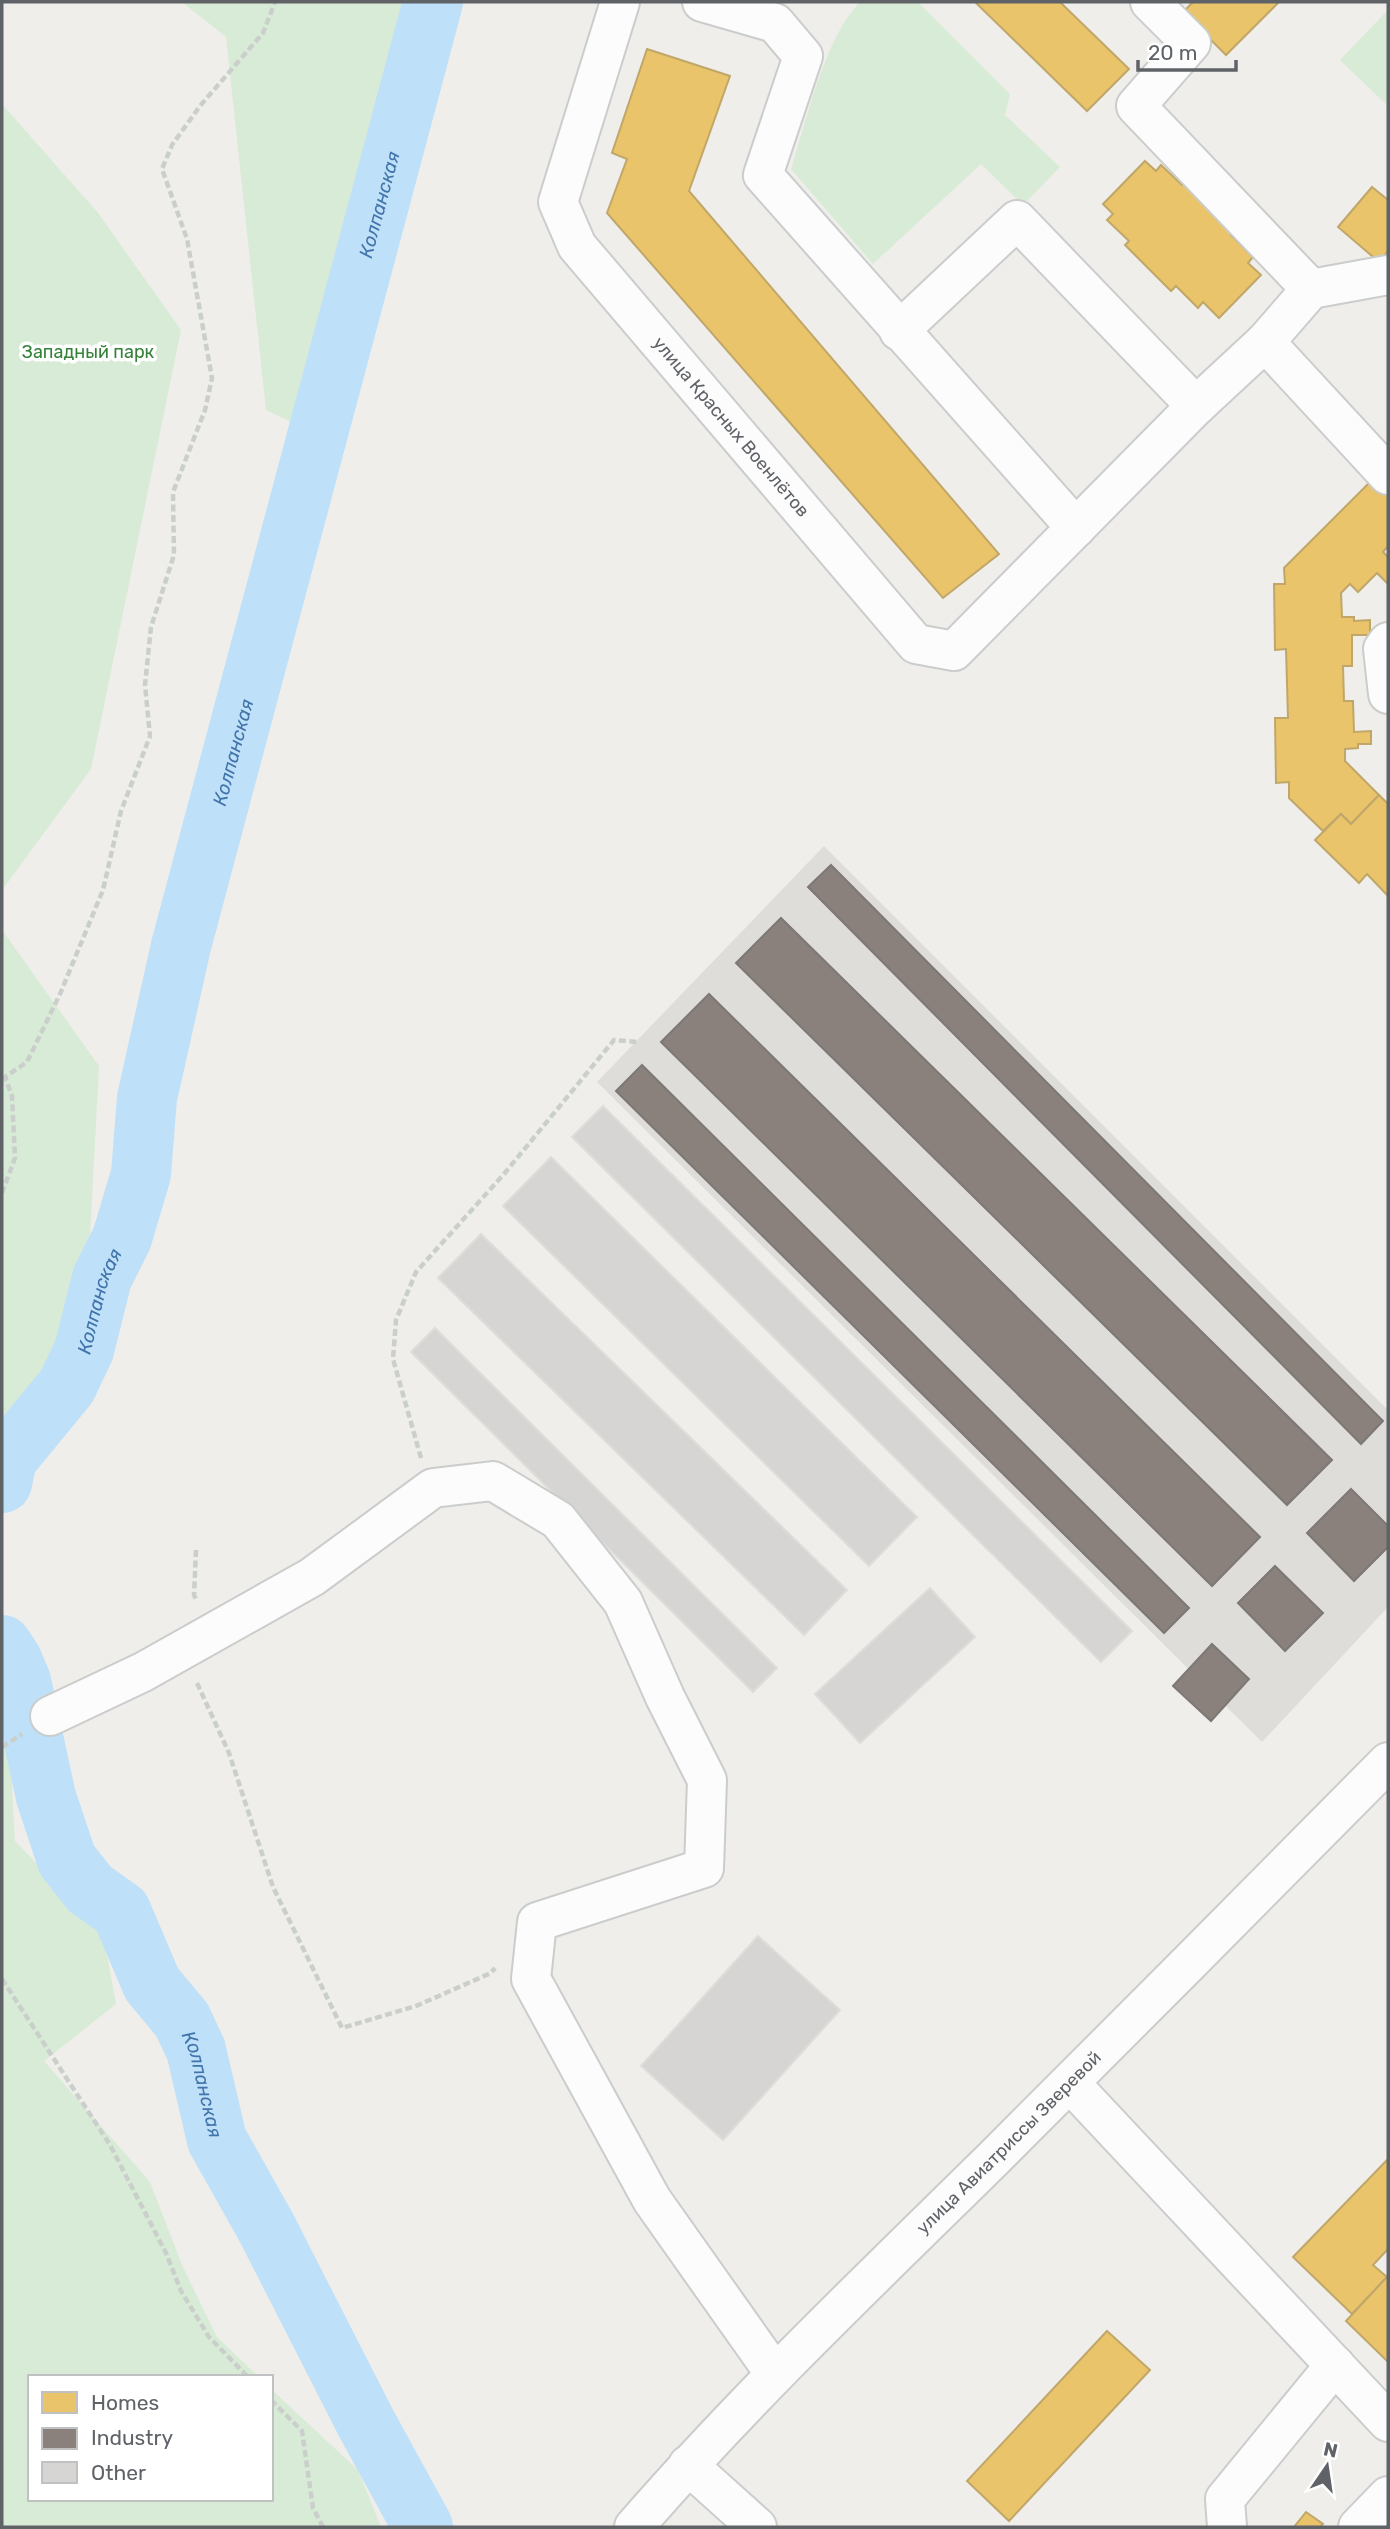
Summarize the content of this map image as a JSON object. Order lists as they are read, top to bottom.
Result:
{
  "streets": {
    "street": ["улица Красных Военлётов", "улица Авиатриссы Зверевой"]
  },
  "water": ["Колпанская"],
  "parks": ["Западный парк"],
  "legend": ["Homes", "Industry", "Other"],
  "scale_bar": "20 m",
  "north": "top"
}
